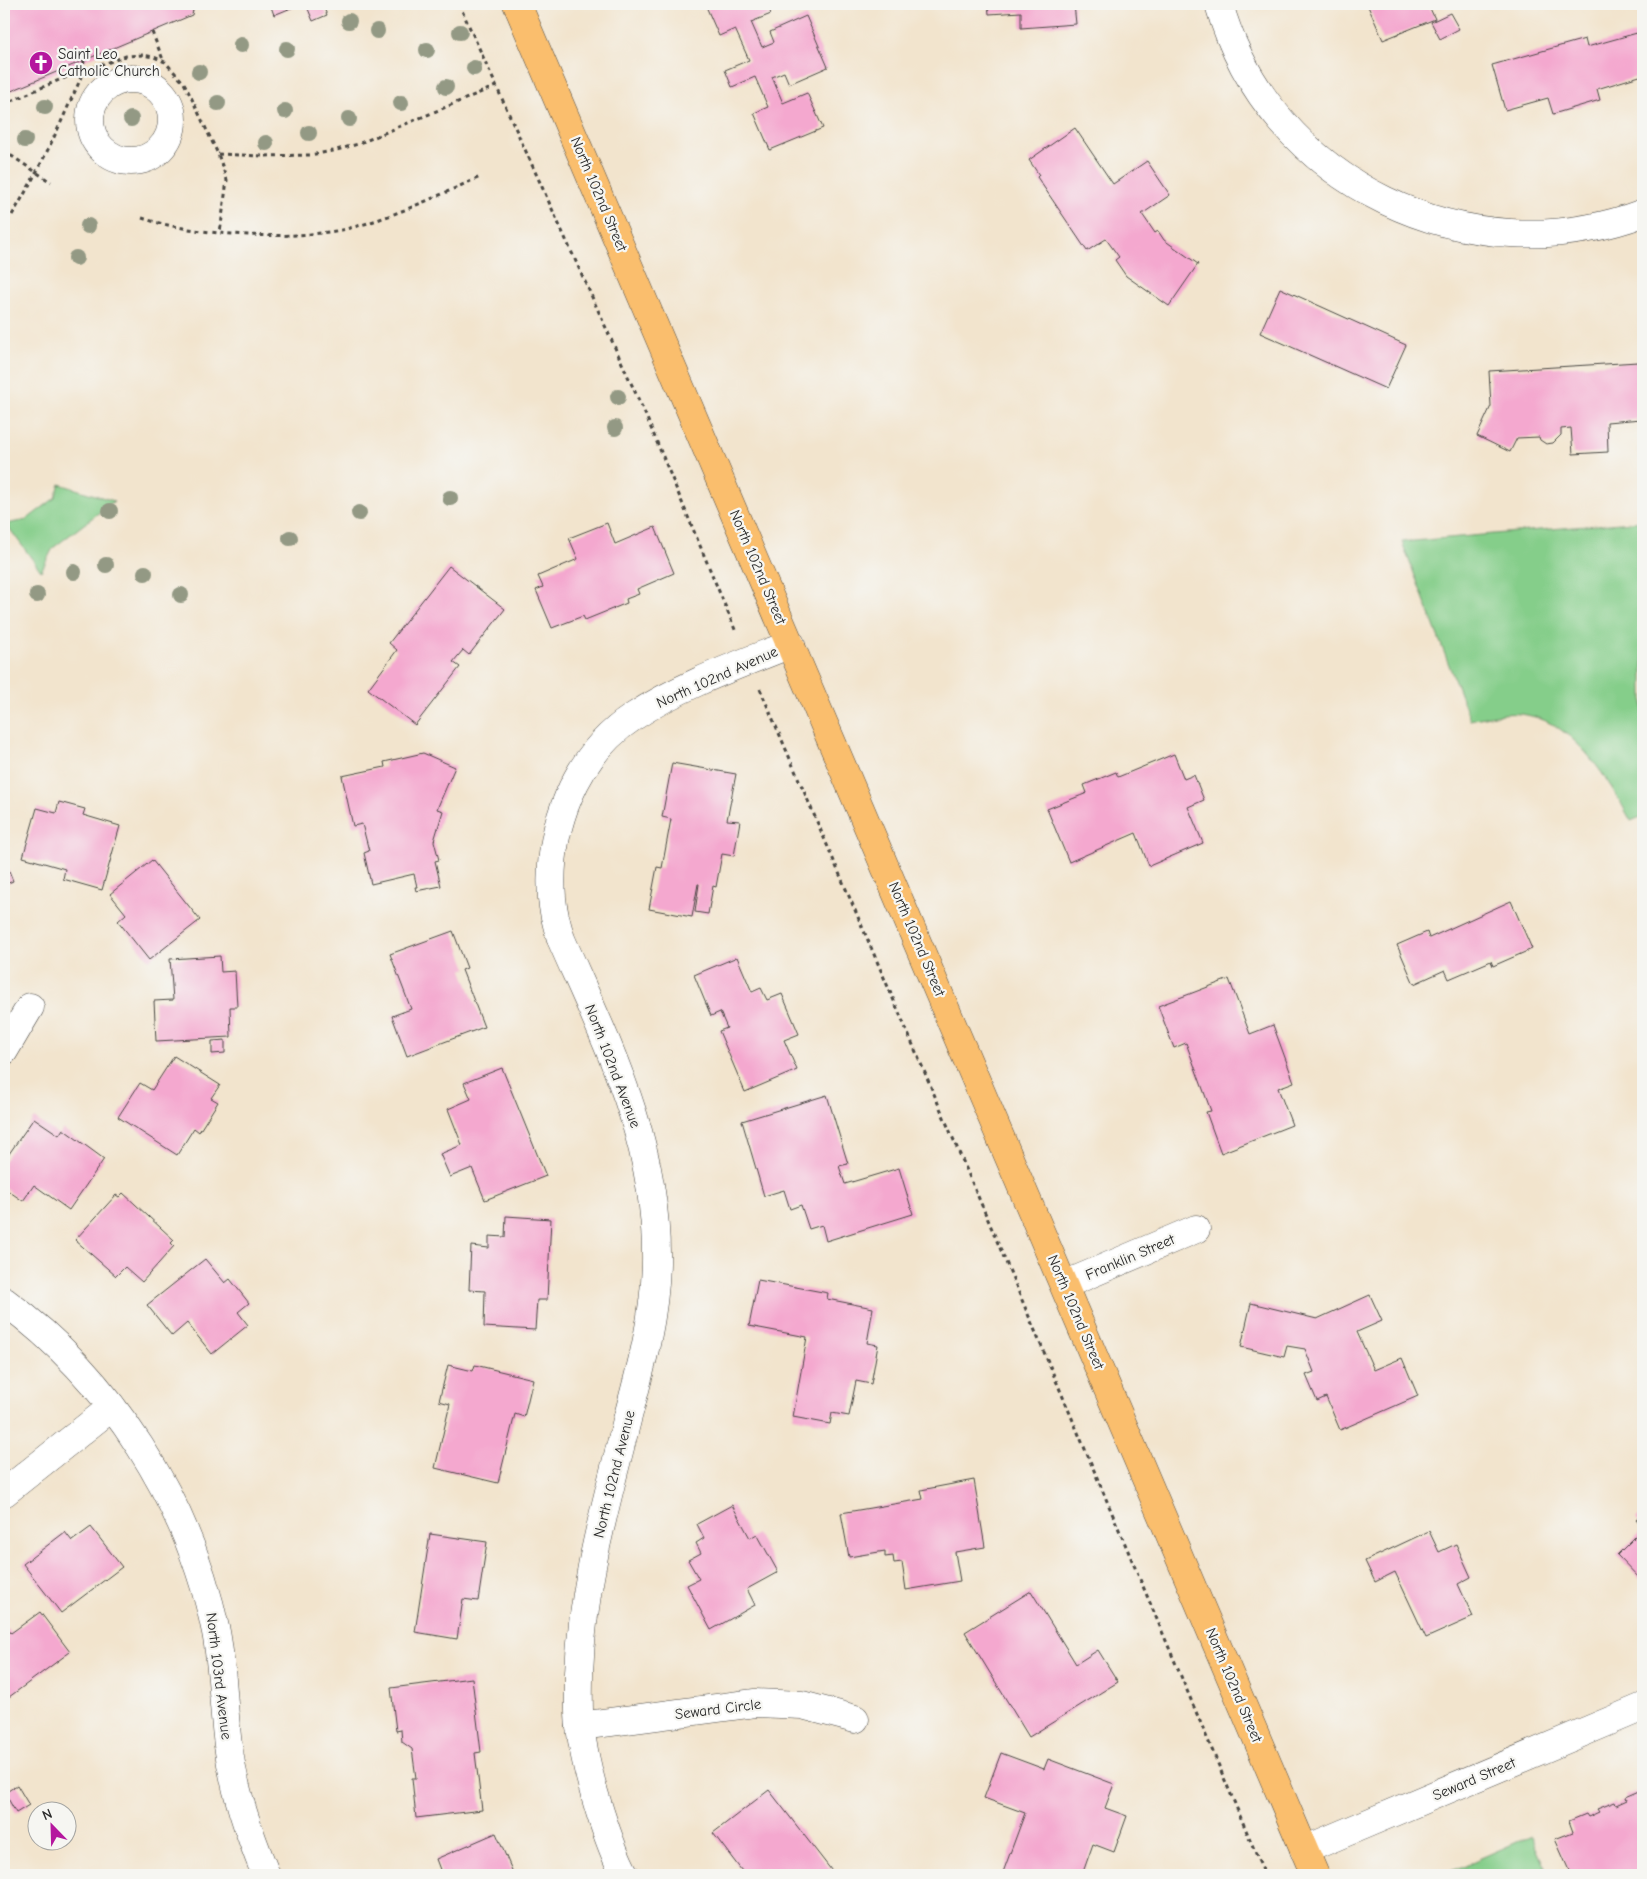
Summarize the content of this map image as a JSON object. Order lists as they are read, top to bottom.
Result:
{
  "streets": {
    "main road": ["North 102nd Street"],
    "street": [
      "North 102nd Avenue",
      "Franklin Street",
      "North 103rd Avenue",
      "Seward Circle",
      "Seward Street"
    ]
  },
  "crossings": [
    ["North 102nd Street", "North 102nd Avenue"],
    ["North 102nd Street", "Franklin Street"],
    ["North 102nd Street", "Seward Street"],
    ["North 102nd Avenue", "Seward Circle"]
  ],
  "places": {
    "church": ["Saint Leo Catholic Church"]
  },
  "north": "top left"
}
